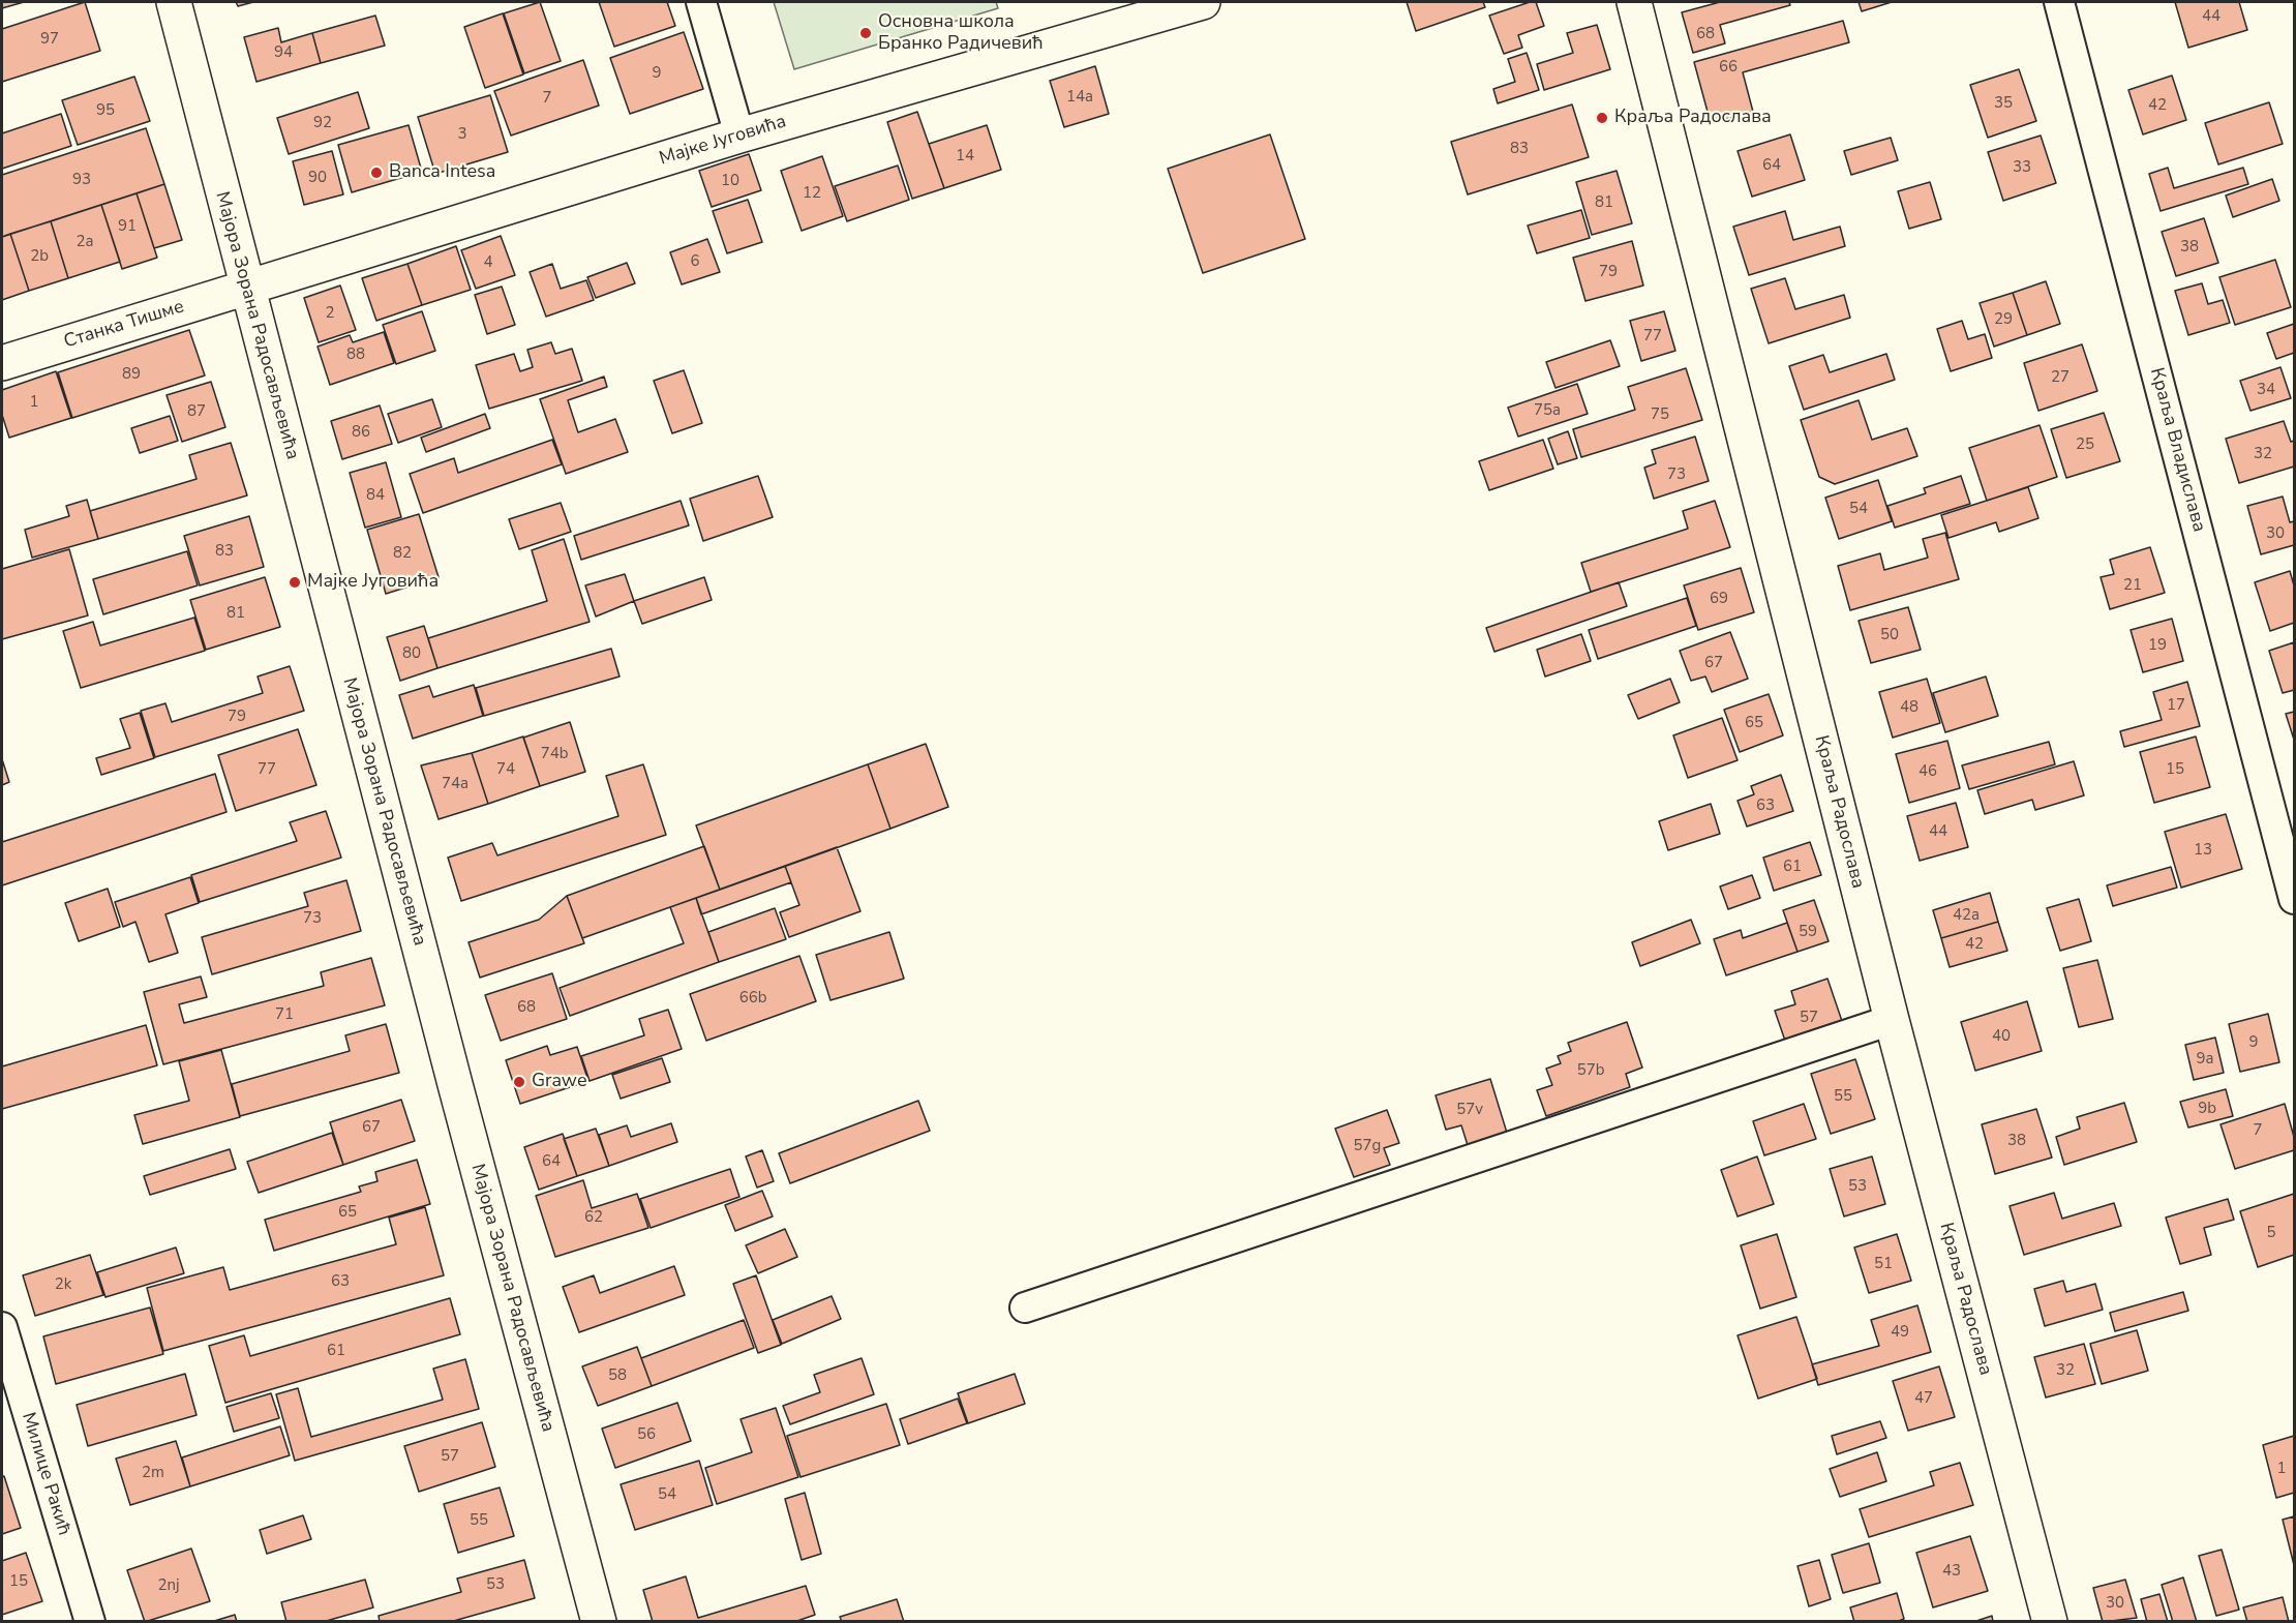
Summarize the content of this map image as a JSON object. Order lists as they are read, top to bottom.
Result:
{
  "streets": {
    "street": [
      "Мајке Југовића",
      "Станка Тишме",
      "Мајора Зорана Радосављевића",
      "Краља Владислава",
      "Краља Радослава",
      "Милице Ракић"
    ]
  },
  "crossings": [
    ["Мајке Југовића", "Станка Тишме"],
    ["Мајке Југовића", "Мајора Зорана Радосављевића"],
    ["Станка Тишме", "Мајора Зорана Радосављевића"]
  ],
  "places": [
    "Основна школа Бранко Радичевић",
    "Краља Радослава",
    "Banca Intesa",
    "Мајке Југовића",
    "Grawe"
  ],
  "house_numbers": [
    "44",
    "68",
    "97",
    "94",
    "66",
    "9",
    "14a",
    "7",
    "35",
    "42",
    "95",
    "92",
    "3",
    "83",
    "14",
    "64",
    "33",
    "90",
    "93",
    "10",
    "12",
    "81",
    "91",
    "2a",
    "38",
    "2b",
    "6",
    "4",
    "79",
    "2",
    "29",
    "77",
    "88",
    "89",
    "27",
    "34",
    "1",
    "75a",
    "87",
    "75",
    "86",
    "25",
    "32",
    "73",
    "84",
    "54",
    "30",
    "83",
    "82",
    "21",
    "69",
    "81",
    "50",
    "19",
    "80",
    "67",
    "17",
    "48",
    "79",
    "65",
    "74b",
    "77",
    "74",
    "15",
    "46",
    "74a",
    "63",
    "44",
    "13",
    "61",
    "42a",
    "73",
    "59",
    "42",
    "66b",
    "68",
    "71",
    "57",
    "40",
    "9",
    "9a",
    "57b",
    "55",
    "9b",
    "57v",
    "67",
    "7",
    "38",
    "57g",
    "64",
    "53",
    "65",
    "62",
    "5",
    "51",
    "63",
    "2k",
    "49",
    "61",
    "32",
    "58",
    "47",
    "56",
    "57",
    "1",
    "2m",
    "54",
    "55",
    "43",
    "15",
    "53",
    "2nj",
    "30"
  ]
}
